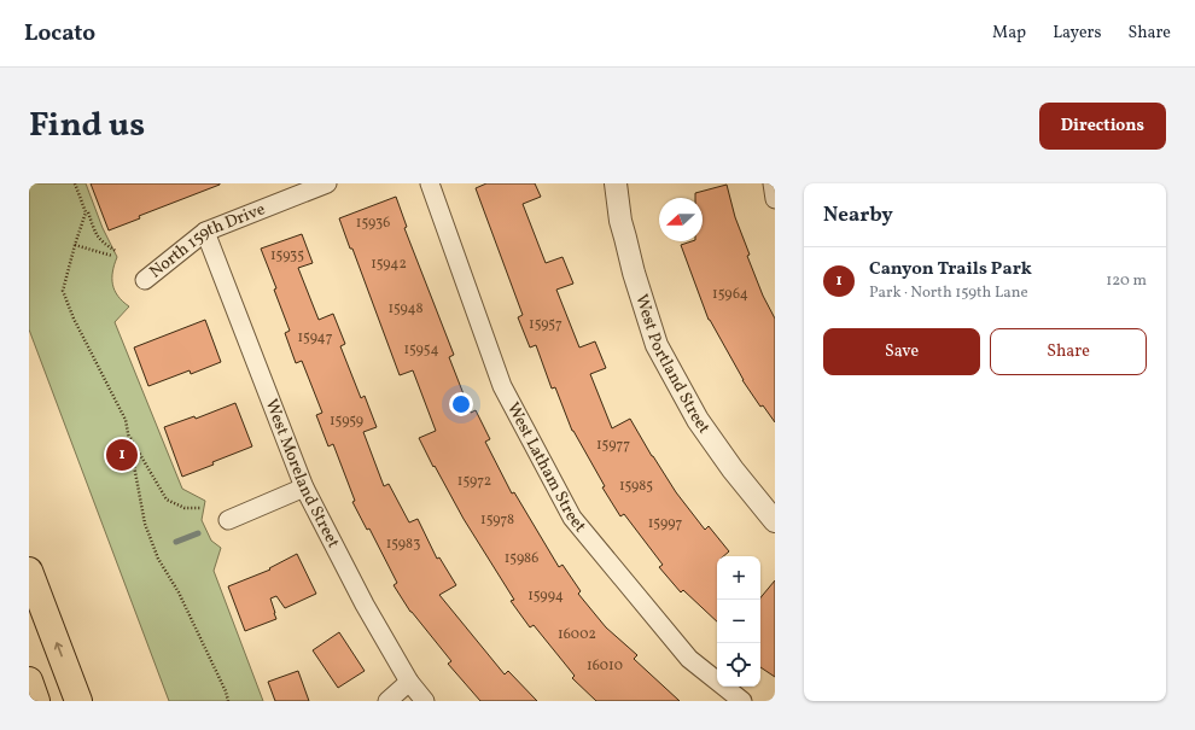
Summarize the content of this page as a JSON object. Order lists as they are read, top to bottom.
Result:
{
  "streets": {
    "street": [
      "North 159th Drive",
      "West Portland Street",
      "West Latham Street",
      "West Moreland Street"
    ]
  },
  "crossings": [
    ["North 159th Drive", "West Moreland Street"]
  ],
  "house_numbers": [
    "15936",
    "15935",
    "15942",
    "15964",
    "15948",
    "15957",
    "15947",
    "15954",
    "15959",
    "15977",
    "15972",
    "15985",
    "15978",
    "15997",
    "15983",
    "15986",
    "15994",
    "16002",
    "16010"
  ],
  "north": "left",
  "page": {
    "header": "Locato",
    "nav": ["Map", "Layers", "Share"],
    "title": "Find us",
    "buttons": [
      "Directions",
      ["Save", "Share"]
    ],
    "heading": "Nearby",
    "list": [
      {
        "mark": "1",
        "name": "Canyon Trails Park",
        "note": "Park · North 159th Lane",
        "value": "120 m"
      }
    ],
    "pins": "1",
    "map_buttons": ["+", "−"]
  }
}
